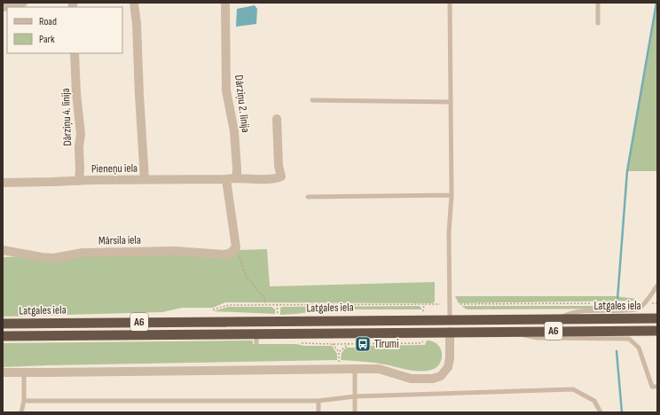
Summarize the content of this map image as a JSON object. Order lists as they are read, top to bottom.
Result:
{
  "streets": {
    "highway": ["Latgales iela", "A6"],
    "street": [
      "Dārziņu 2. līnija",
      "Dārziņu 4. līnija",
      "Pieneņu iela",
      "Mārsila iela"
    ]
  },
  "crossings": [
    ["Dārziņu 2. līnija", "Pieneņu iela"],
    ["Dārziņu 2. līnija", "Mārsila iela"],
    ["Dārziņu 4. līnija", "Pieneņu iela"]
  ],
  "places": {
    "bus stop": ["Tīrumi"]
  },
  "legend": ["Road", "Park"]
}
